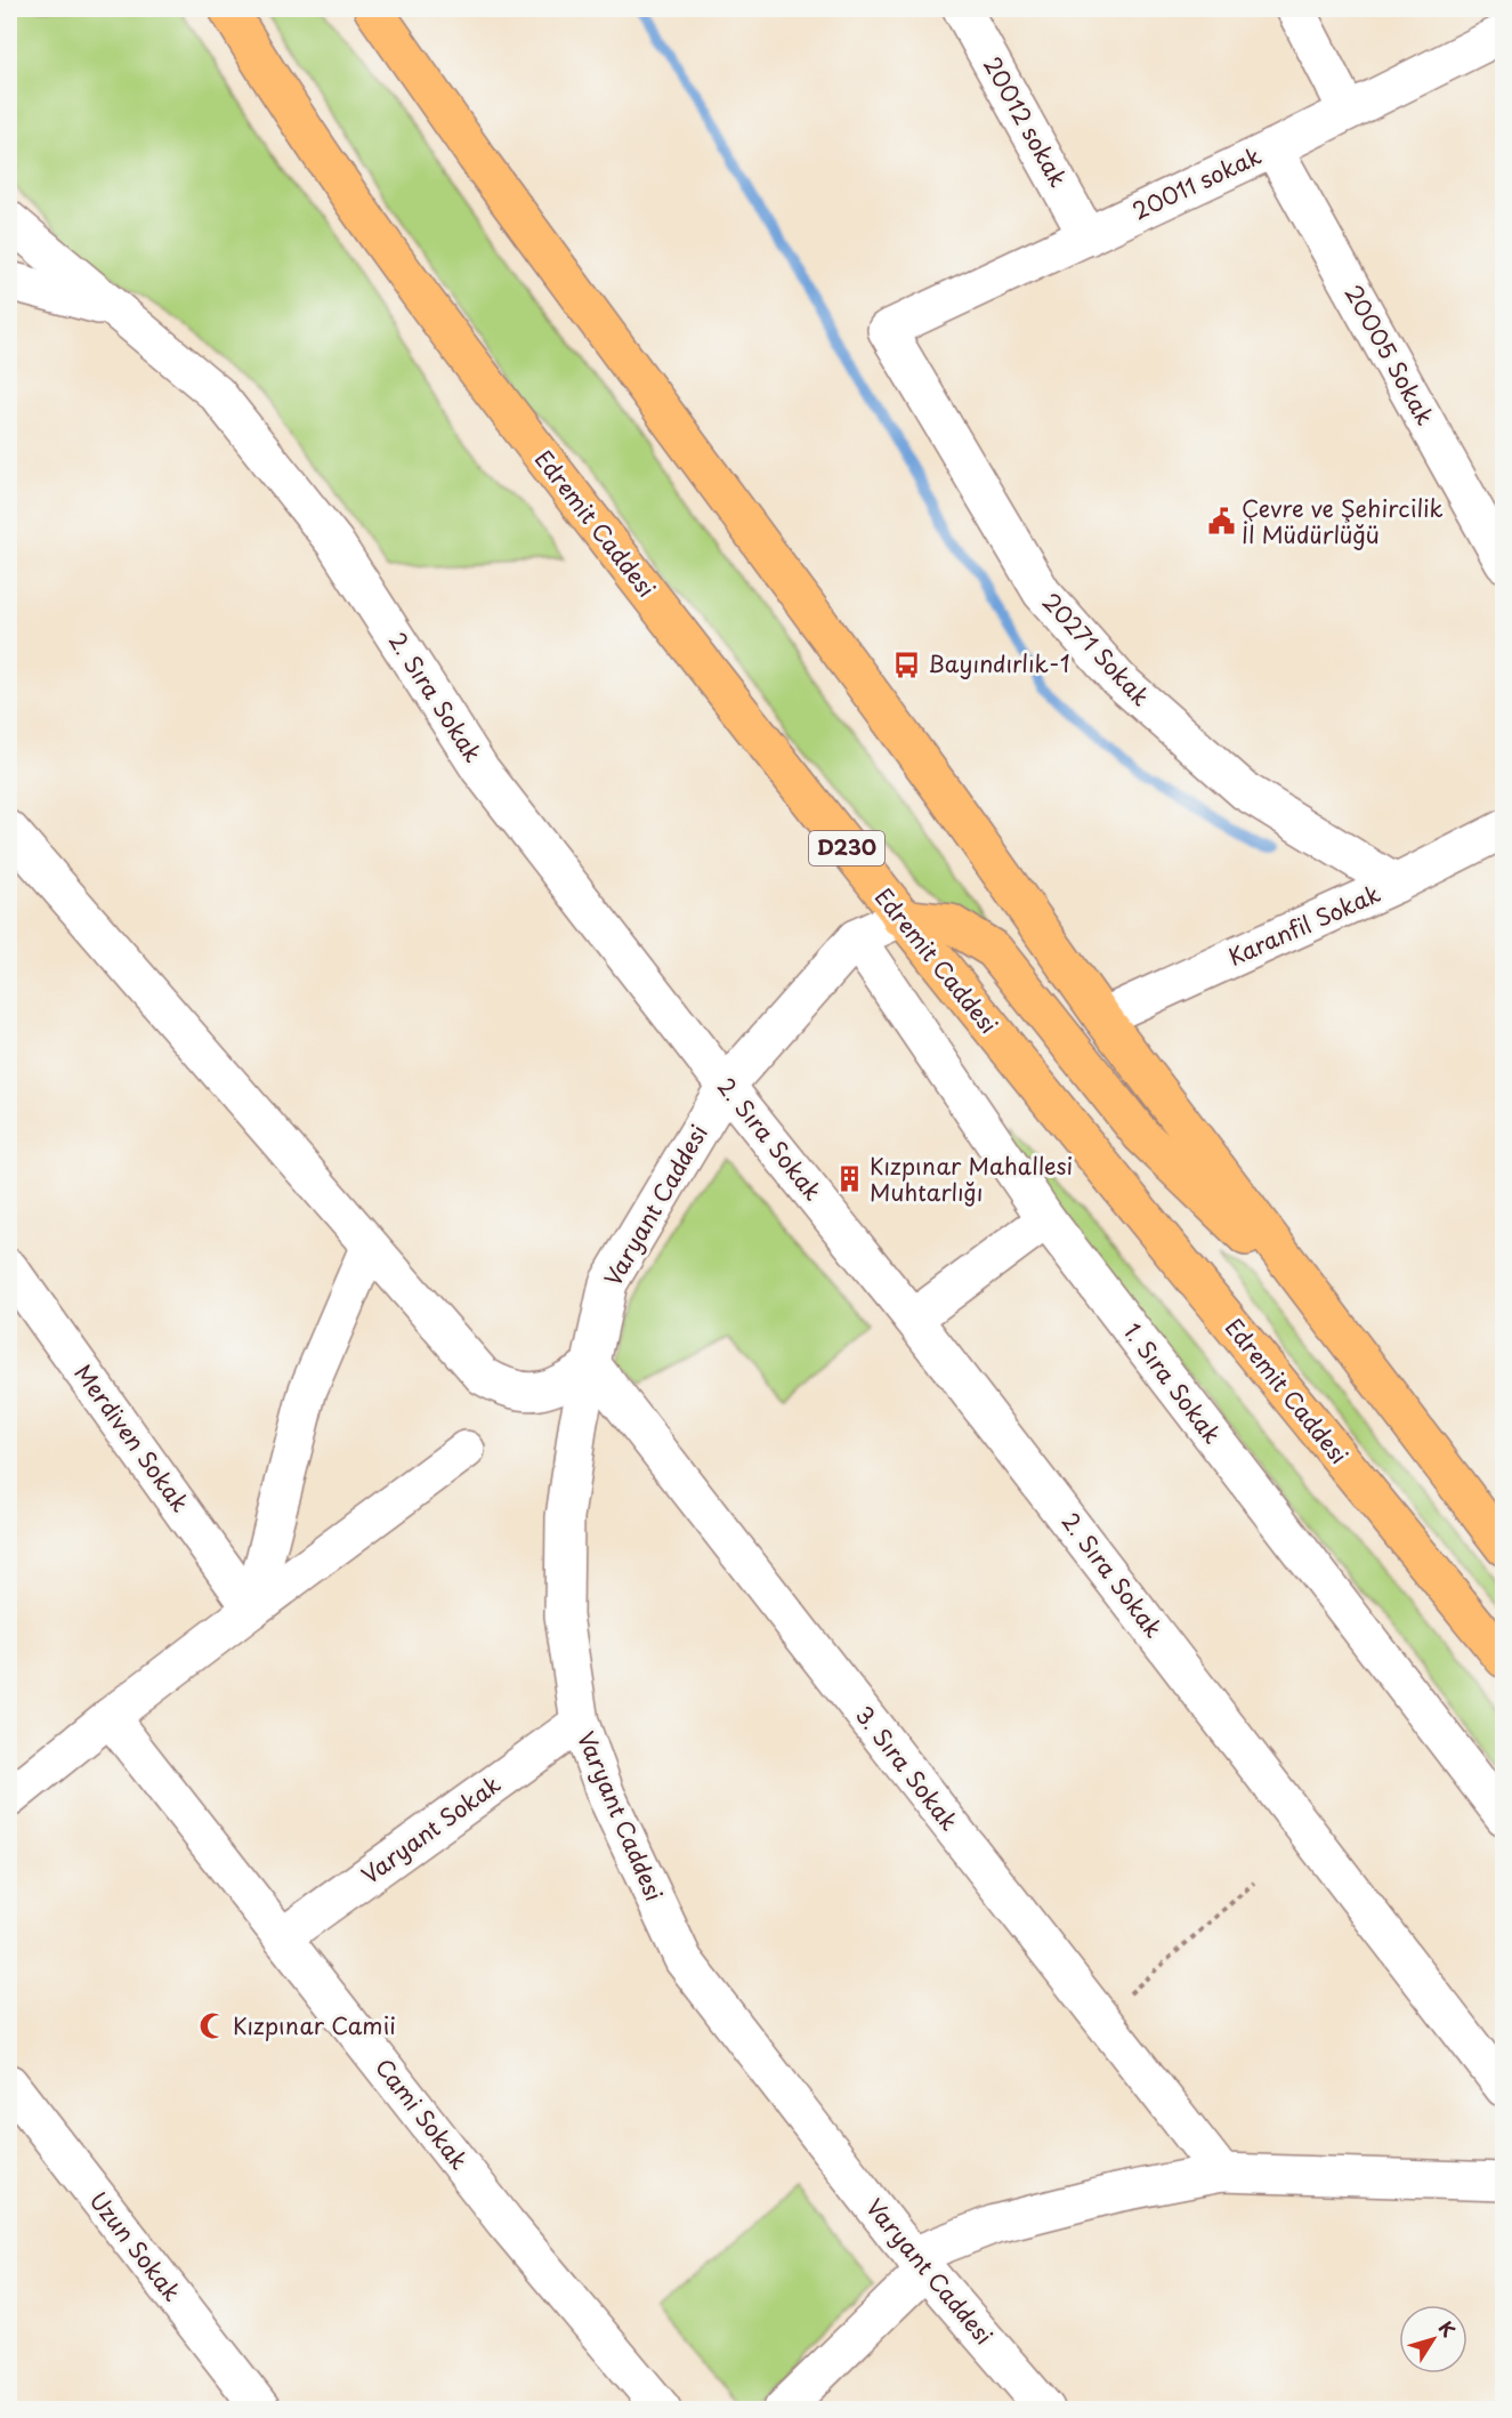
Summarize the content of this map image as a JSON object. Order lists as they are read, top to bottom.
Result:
{
  "streets": {
    "highway": ["Edremit Caddesi", "D230"],
    "street": [
      "20012 sokak",
      "20011 sokak",
      "20005 Sokak",
      "20271 Sokak",
      "2. Sıra Sokak",
      "Karanfil Sokak",
      "Varyant Caddesi",
      "1. Sıra Sokak",
      "Merdiven Sokak",
      "3. Sıra Sokak",
      "Varyant Sokak",
      "Cami Sokak",
      "Uzun Sokak"
    ]
  },
  "crossings": [
    ["20012 sokak", "20011 sokak"],
    ["20011 sokak", "20005 Sokak"],
    ["20011 sokak", "20271 Sokak"],
    ["Edremit Caddesi", "Varyant Caddesi"],
    ["20271 Sokak", "Karanfil Sokak"],
    ["2. Sıra Sokak", "Varyant Caddesi"],
    ["Varyant Caddesi", "1. Sıra Sokak"],
    ["Varyant Caddesi", "3. Sıra Sokak"],
    ["Varyant Caddesi", "Varyant Sokak"],
    ["Varyant Sokak", "Cami Sokak"]
  ],
  "places": {
    "public building": ["Çevre ve Şehircilik İl Müdürlüğü"],
    "bus stop": ["Bayındırlık-1"],
    "building": ["Kızpınar Mahallesi Muhtarlığı"],
    "mosque": ["Kızpınar Camii"]
  },
  "north": "top right"
}
